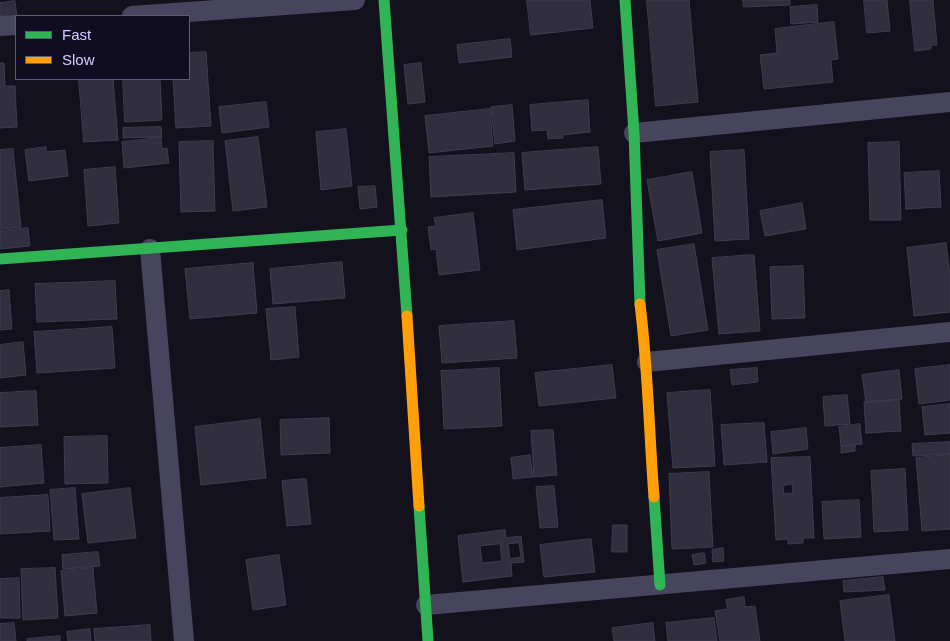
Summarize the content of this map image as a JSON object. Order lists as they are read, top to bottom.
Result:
{
  "legend": ["Fast", "Slow"]
}
